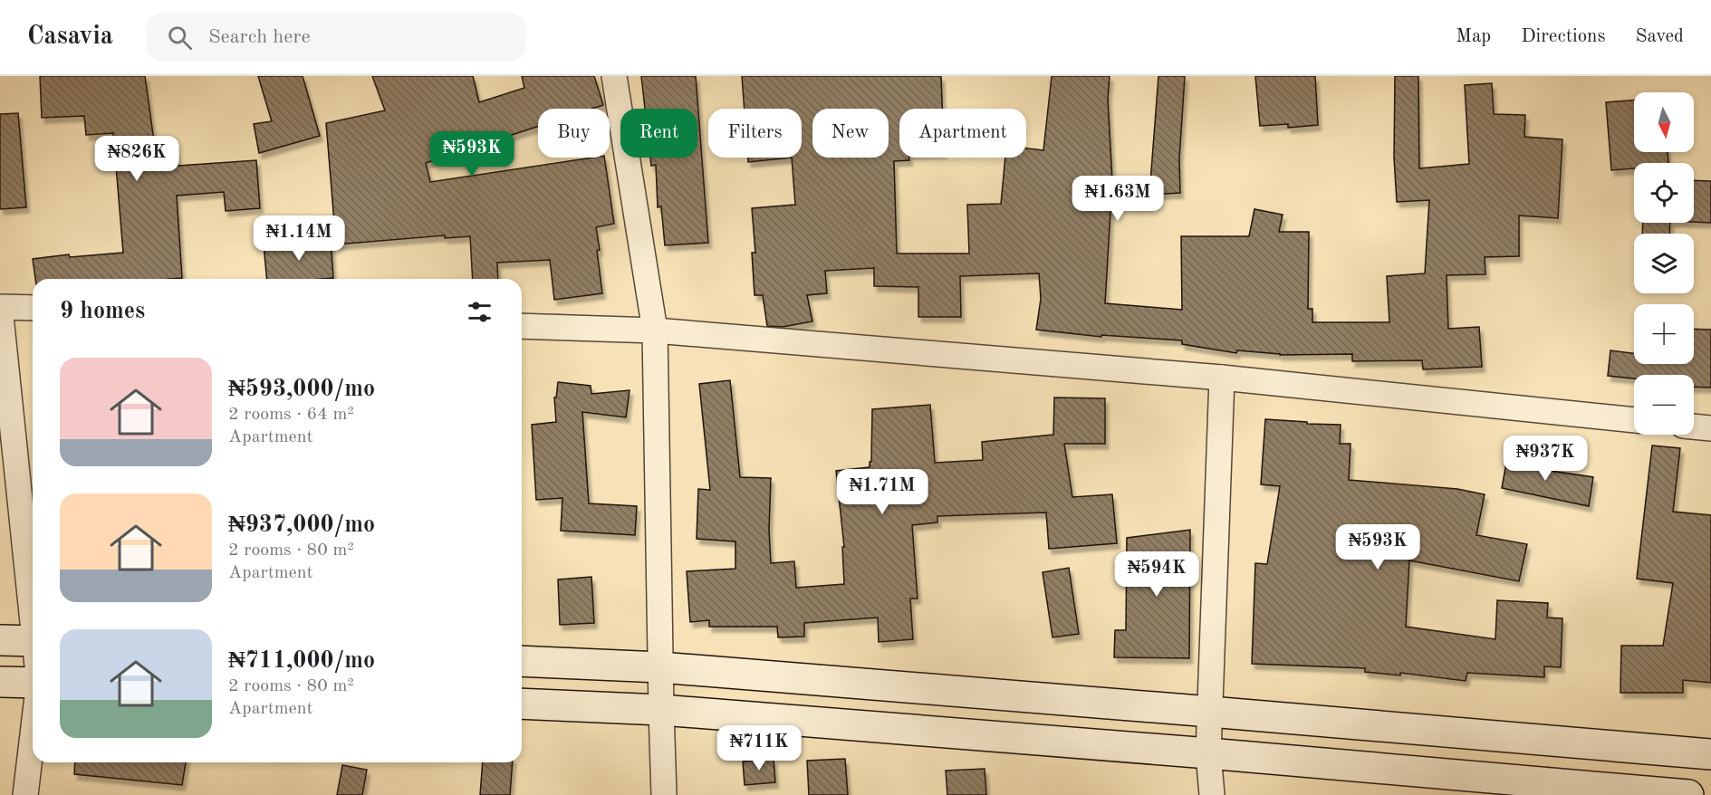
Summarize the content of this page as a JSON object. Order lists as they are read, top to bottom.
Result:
{
  "north": "bottom",
  "page": {
    "header": "Casavia",
    "search": "Search here",
    "nav": ["Map", "Directions", "Saved"],
    "map_buttons": ["+", "−"],
    "chip": [
      "Buy",
      "Rent",
      "Filters",
      "New",
      "Apartment"
    ],
    "price": [
      "₦593K",
      "₦826K",
      "₦1.63M",
      "₦1.14M",
      "₦937K",
      "₦1.71M",
      "₦593K",
      "₦594K",
      "₦711K"
    ],
    "heading": "9 homes",
    "list": [
      {
        "name": "₦593,000/mo",
        "note": "2 rooms · 64 m² · Apartment"
      },
      {
        "name": "₦937,000/mo",
        "note": "2 rooms · 80 m² · Apartment"
      },
      {
        "name": "₦711,000/mo",
        "note": "2 rooms · 80 m² · Apartment"
      }
    ]
  }
}
